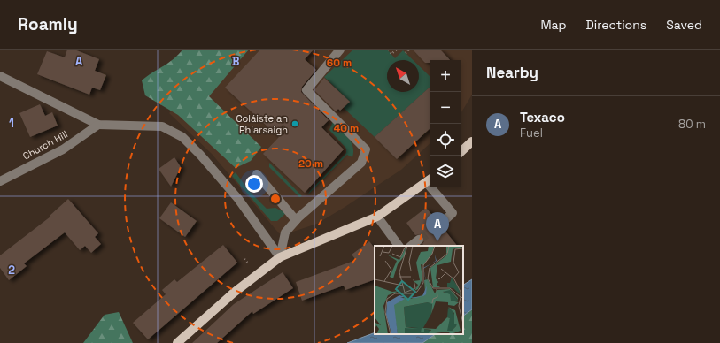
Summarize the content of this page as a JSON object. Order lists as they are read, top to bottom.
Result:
{
  "streets": {
    "street": ["Church Hill"]
  },
  "places": ["Coláiste an Phiarsaigh"],
  "north": "top left",
  "page": {
    "header": "Roamly",
    "nav": ["Map", "Directions", "Saved"],
    "heading": "Nearby",
    "map_buttons": ["+", "−"],
    "list": [
      {
        "mark": "A",
        "name": "Texaco",
        "note": "Fuel",
        "value": "80 m"
      }
    ],
    "pins": "A"
  },
  "grid": {
    "columns": ["A", "B"],
    "rows": ["1", "2"]
  },
  "rings": ["60 m", "40 m", "20 m"]
}
